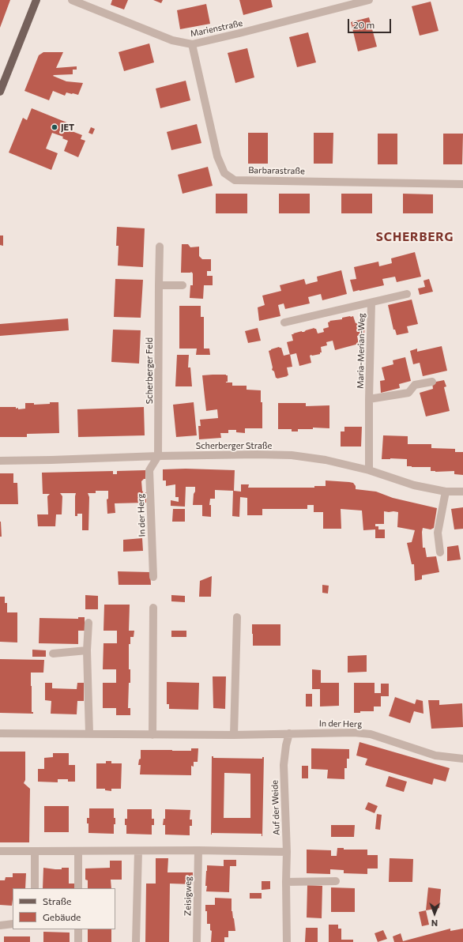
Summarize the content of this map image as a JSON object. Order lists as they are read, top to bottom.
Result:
{
  "streets": {
    "street": [
      "Marienstraße",
      "Barbarastraße",
      "Maria-Merian-Weg",
      "Scherberger Feld",
      "Scherberger Straße",
      "In der Herg",
      "Auf der Weide",
      "Zeisigweg"
    ]
  },
  "crossings": [
    ["Marienstraße", "Barbarastraße"],
    ["Maria-Merian-Weg", "Scherberger Straße"],
    ["Scherberger Feld", "Scherberger Straße"],
    ["Scherberger Feld", "In der Herg"],
    ["Scherberger Straße", "In der Herg"],
    ["In der Herg", "Auf der Weide"]
  ],
  "districts": ["SCHERBERG"],
  "places": ["JET"],
  "legend": ["Straße", "Gebäude"],
  "scale_bar": "20 m",
  "north": "bottom"
}
